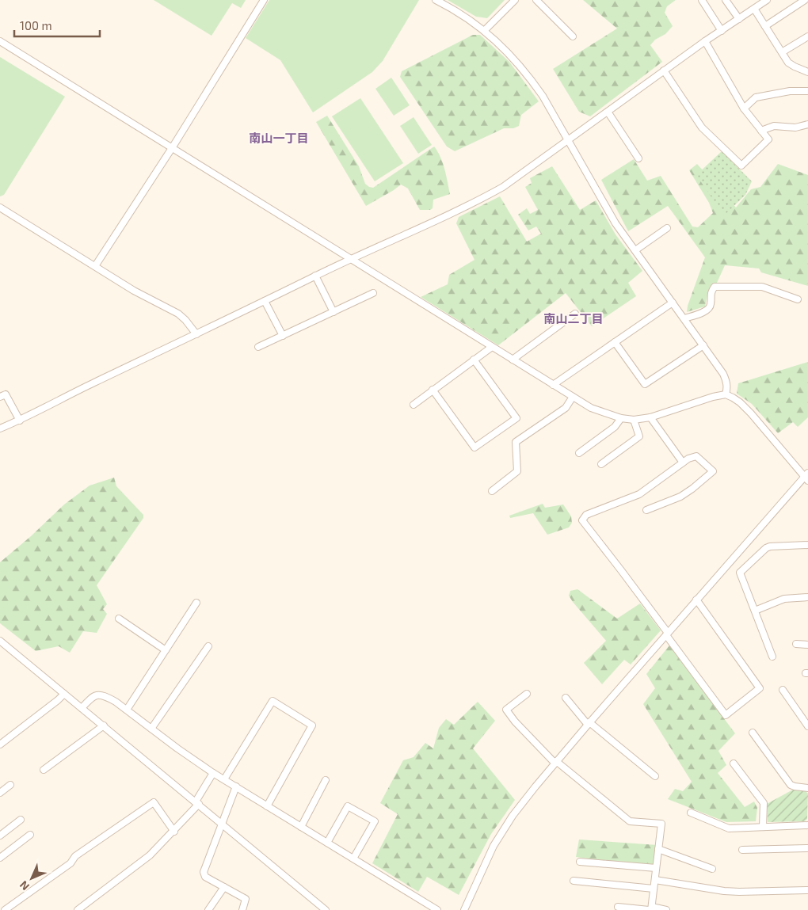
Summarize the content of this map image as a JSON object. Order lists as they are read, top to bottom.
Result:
{
  "districts": ["南山一丁目", "南山二丁目"],
  "scale_bar": "100 m",
  "north": "bottom left"
}
